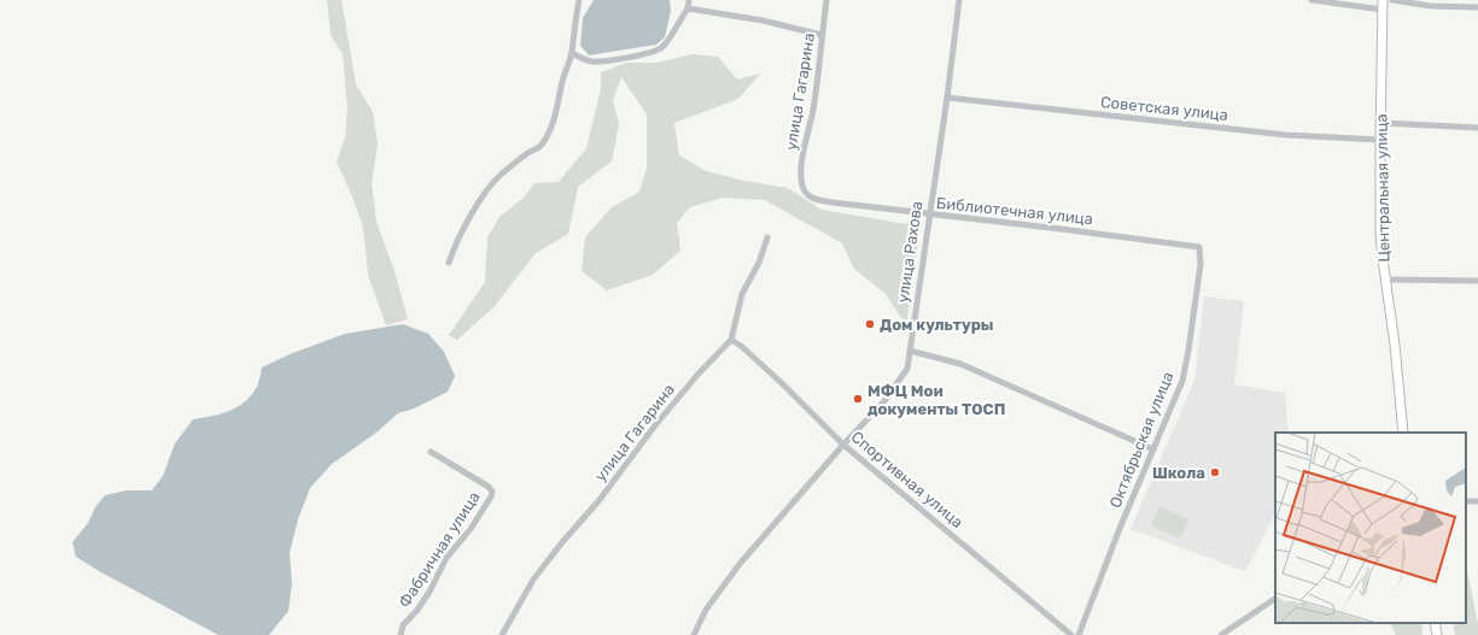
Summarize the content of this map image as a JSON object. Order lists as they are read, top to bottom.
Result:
{
  "streets": {
    "main road": ["Центральная улица"],
    "street": [
      "улица Гагарина",
      "Советская улица",
      "Библиотечная улица",
      "улица Рахова",
      "Октябрьская улица",
      "Спортивная улица",
      "Фабричная улица"
    ]
  },
  "crossings": [
    ["улица Гагарина", "Библиотечная улица"],
    ["улица Гагарина", "Спортивная улица"],
    ["Советская улица", "Центральная улица"],
    ["Советская улица", "улица Рахова"],
    ["Библиотечная улица", "улица Рахова"],
    ["Библиотечная улица", "Октябрьская улица"],
    ["улица Рахова", "Спортивная улица"]
  ],
  "places": ["Дом культуры", "МФЦ Мои документы ТОСП", "Школа"]
}
